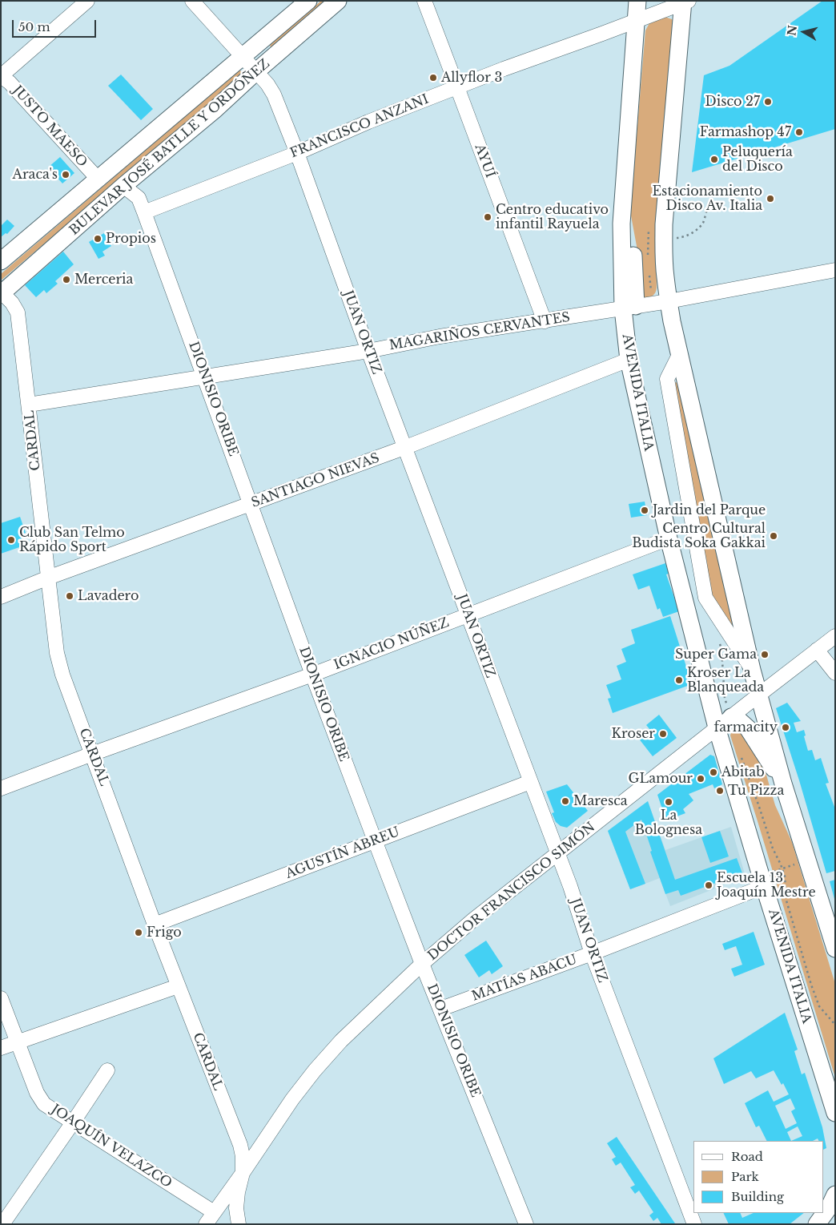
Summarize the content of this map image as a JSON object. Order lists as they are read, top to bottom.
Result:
{
  "streets": {
    "main road": ["BULEVAR JOSÉ BATLLE Y ORDÓÑEZ", "AVENIDA ITALIA"],
    "street": [
      "JUSTO MAESO",
      "FRANCISCO ANZANI",
      "AYUÍ",
      "MAGARIÑOS CERVANTES",
      "JUAN ORTIZ",
      "DIONISIO ORIBE",
      "CARDAL",
      "SANTIAGO NIEVAS",
      "IGNACIO NÚÑEZ",
      "AGUSTÍN ABREU",
      "DOCTOR FRANCISCO SIMÓN",
      "MATÍAS ABACU",
      "JOAQUÍN VELAZCO"
    ]
  },
  "crossings": [
    ["JUSTO MAESO", "BULEVAR JOSÉ BATLLE Y ORDÓÑEZ"],
    ["FRANCISCO ANZANI", "AYUÍ"],
    ["FRANCISCO ANZANI", "JUAN ORTIZ"],
    ["FRANCISCO ANZANI", "AVENIDA ITALIA"],
    ["FRANCISCO ANZANI", "DIONISIO ORIBE"],
    ["BULEVAR JOSÉ BATLLE Y ORDÓÑEZ", "JUAN ORTIZ"],
    ["BULEVAR JOSÉ BATLLE Y ORDÓÑEZ", "DIONISIO ORIBE"],
    ["BULEVAR JOSÉ BATLLE Y ORDÓÑEZ", "CARDAL"],
    ["AYUÍ", "MAGARIÑOS CERVANTES"],
    ["MAGARIÑOS CERVANTES", "JUAN ORTIZ"],
    ["MAGARIÑOS CERVANTES", "AVENIDA ITALIA"],
    ["MAGARIÑOS CERVANTES", "DIONISIO ORIBE"],
    ["MAGARIÑOS CERVANTES", "CARDAL"],
    ["JUAN ORTIZ", "SANTIAGO NIEVAS"],
    ["JUAN ORTIZ", "IGNACIO NÚÑEZ"],
    ["JUAN ORTIZ", "AGUSTÍN ABREU"],
    ["JUAN ORTIZ", "DOCTOR FRANCISCO SIMÓN"],
    ["JUAN ORTIZ", "MATÍAS ABACU"],
    ["AVENIDA ITALIA", "SANTIAGO NIEVAS"],
    ["AVENIDA ITALIA", "IGNACIO NÚÑEZ"],
    ["AVENIDA ITALIA", "DOCTOR FRANCISCO SIMÓN"],
    ["AVENIDA ITALIA", "MATÍAS ABACU"],
    ["DIONISIO ORIBE", "SANTIAGO NIEVAS"],
    ["DIONISIO ORIBE", "IGNACIO NÚÑEZ"],
    ["DIONISIO ORIBE", "AGUSTÍN ABREU"],
    ["DIONISIO ORIBE", "DOCTOR FRANCISCO SIMÓN"],
    ["DIONISIO ORIBE", "MATÍAS ABACU"],
    ["CARDAL", "SANTIAGO NIEVAS"],
    ["CARDAL", "IGNACIO NÚÑEZ"],
    ["CARDAL", "AGUSTÍN ABREU"],
    ["CARDAL", "DOCTOR FRANCISCO SIMÓN"],
    ["DOCTOR FRANCISCO SIMÓN", "JOAQUÍN VELAZCO"]
  ],
  "places": [
    "Allyflor 3",
    "Disco 27",
    "Farmashop 47",
    "Peluquería del Disco",
    "Araca's",
    "Estacionamiento Disco Av. Italia",
    "Centro educativo infantil Rayuela",
    "Propios",
    "Merceria",
    "Jardin del Parque",
    "Centro Cultural Budista Soka Gakkai",
    "Club San Telmo Rápido Sport",
    "Lavadero",
    "Super Gama",
    "Kroser La Blanqueada",
    "farmacity",
    "Kroser",
    "Abitab",
    "GLamour",
    "Tu Pizza",
    "Maresca",
    "La Bolognesa",
    "Escuela 13 Joaquín Mestre",
    "Frigo"
  ],
  "legend": ["Road", "Park", "Building"],
  "scale_bar": "50 m",
  "north": "left"
}
